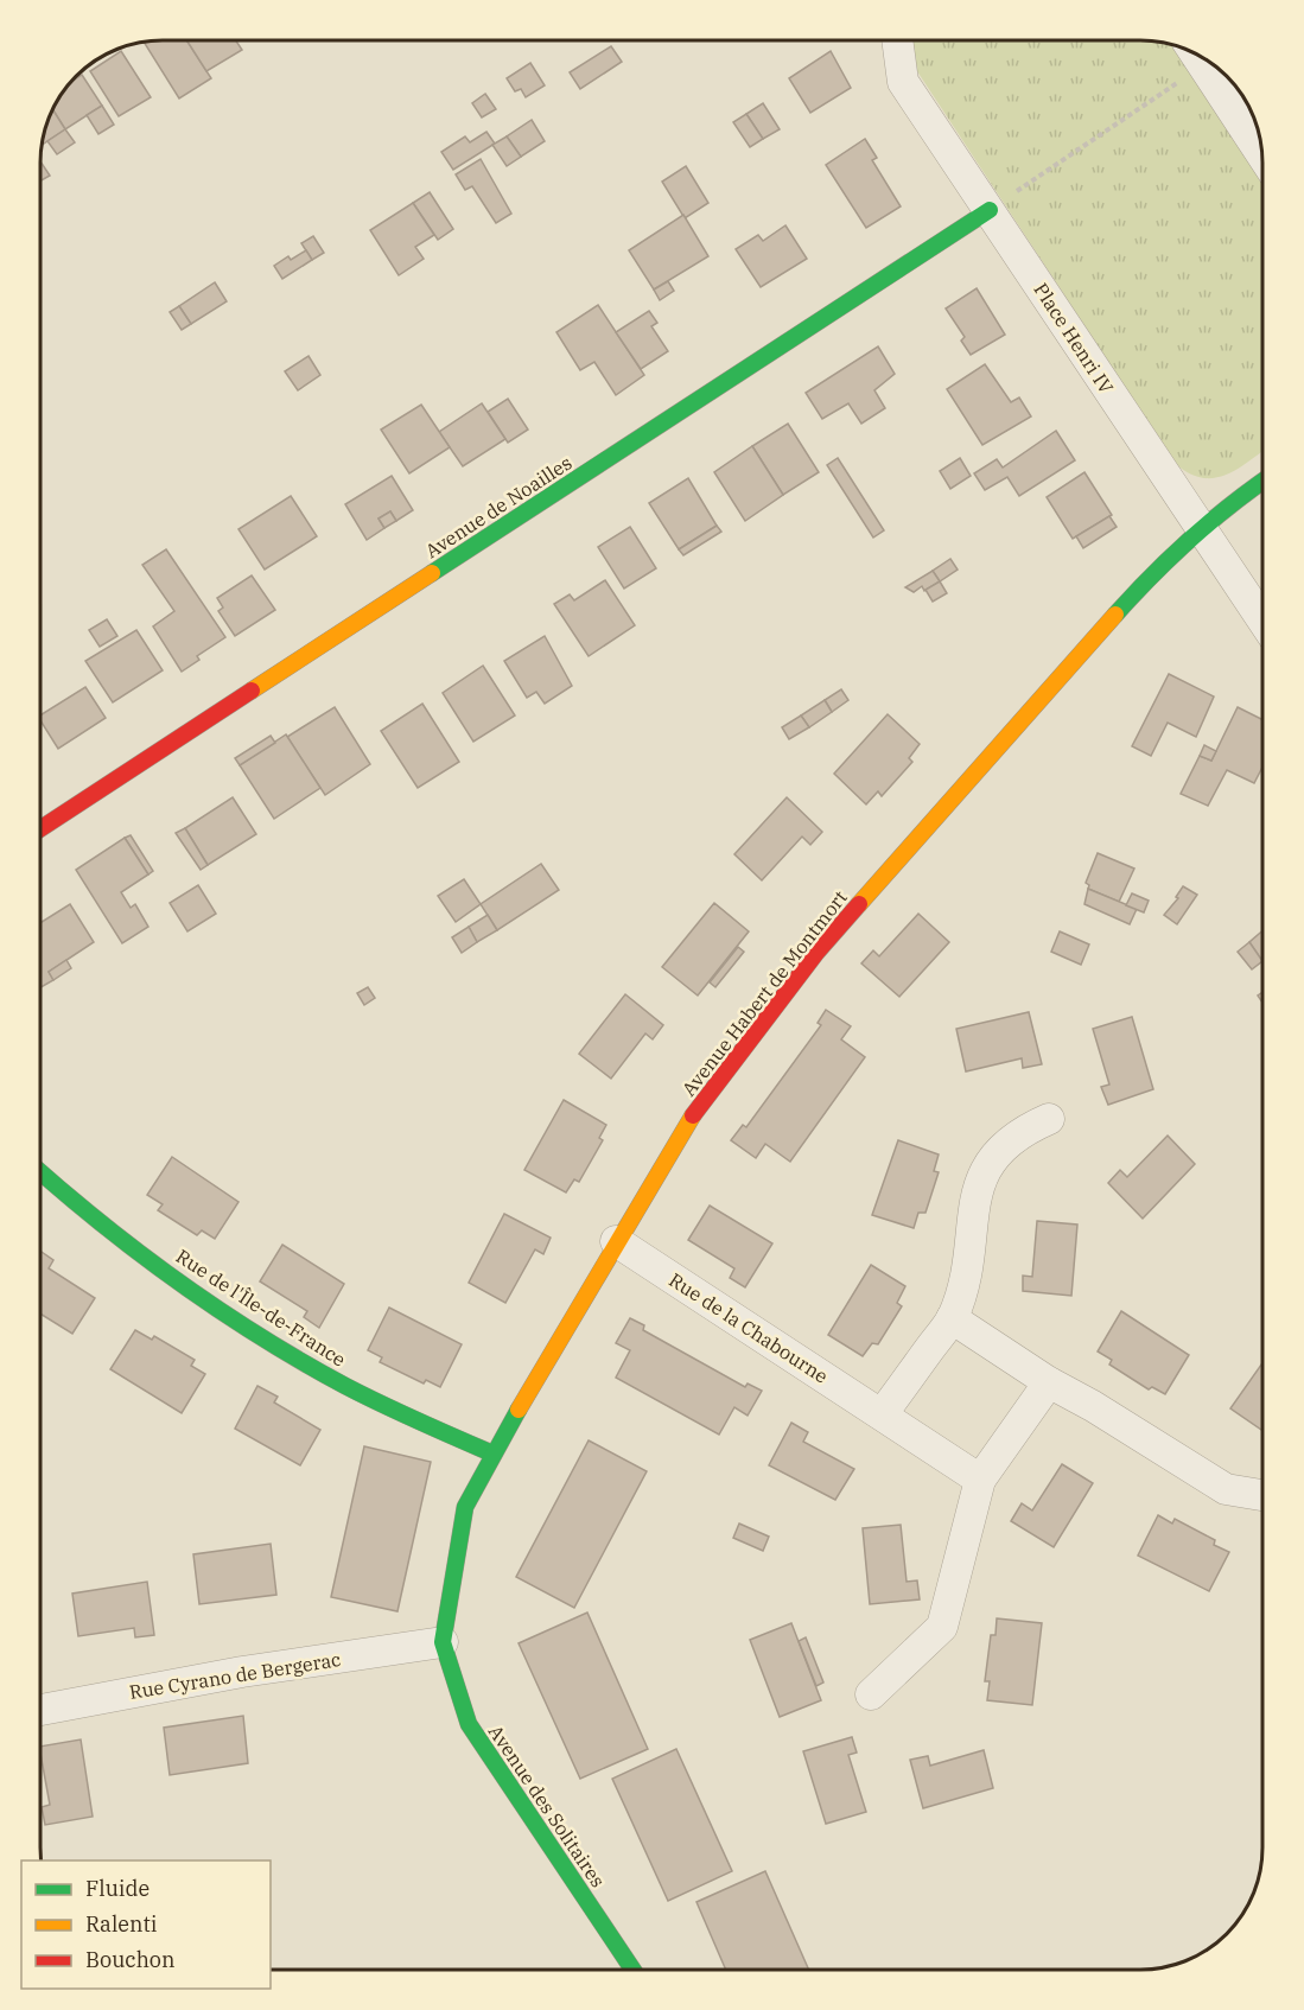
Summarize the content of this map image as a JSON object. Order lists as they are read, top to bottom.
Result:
{
  "streets": {
    "street": [
      "Place Henri IV",
      "Avenue de Noailles",
      "Avenue Habert de Montmort",
      "Rue de l'Île-de-France",
      "Rue de la Chabourne",
      "Rue Cyrano de Bergerac",
      "Avenue des Solitaires"
    ]
  },
  "crossings": [
    ["Place Henri IV", "Avenue de Noailles"],
    ["Place Henri IV", "Avenue Habert de Montmort"],
    ["Avenue Habert de Montmort", "Rue de l'Île-de-France"],
    ["Avenue Habert de Montmort", "Rue de la Chabourne"],
    ["Avenue Habert de Montmort", "Rue Cyrano de Bergerac"],
    ["Avenue Habert de Montmort", "Avenue des Solitaires"],
    ["Rue Cyrano de Bergerac", "Avenue des Solitaires"]
  ],
  "legend": ["Fluide", "Ralenti", "Bouchon"]
}
